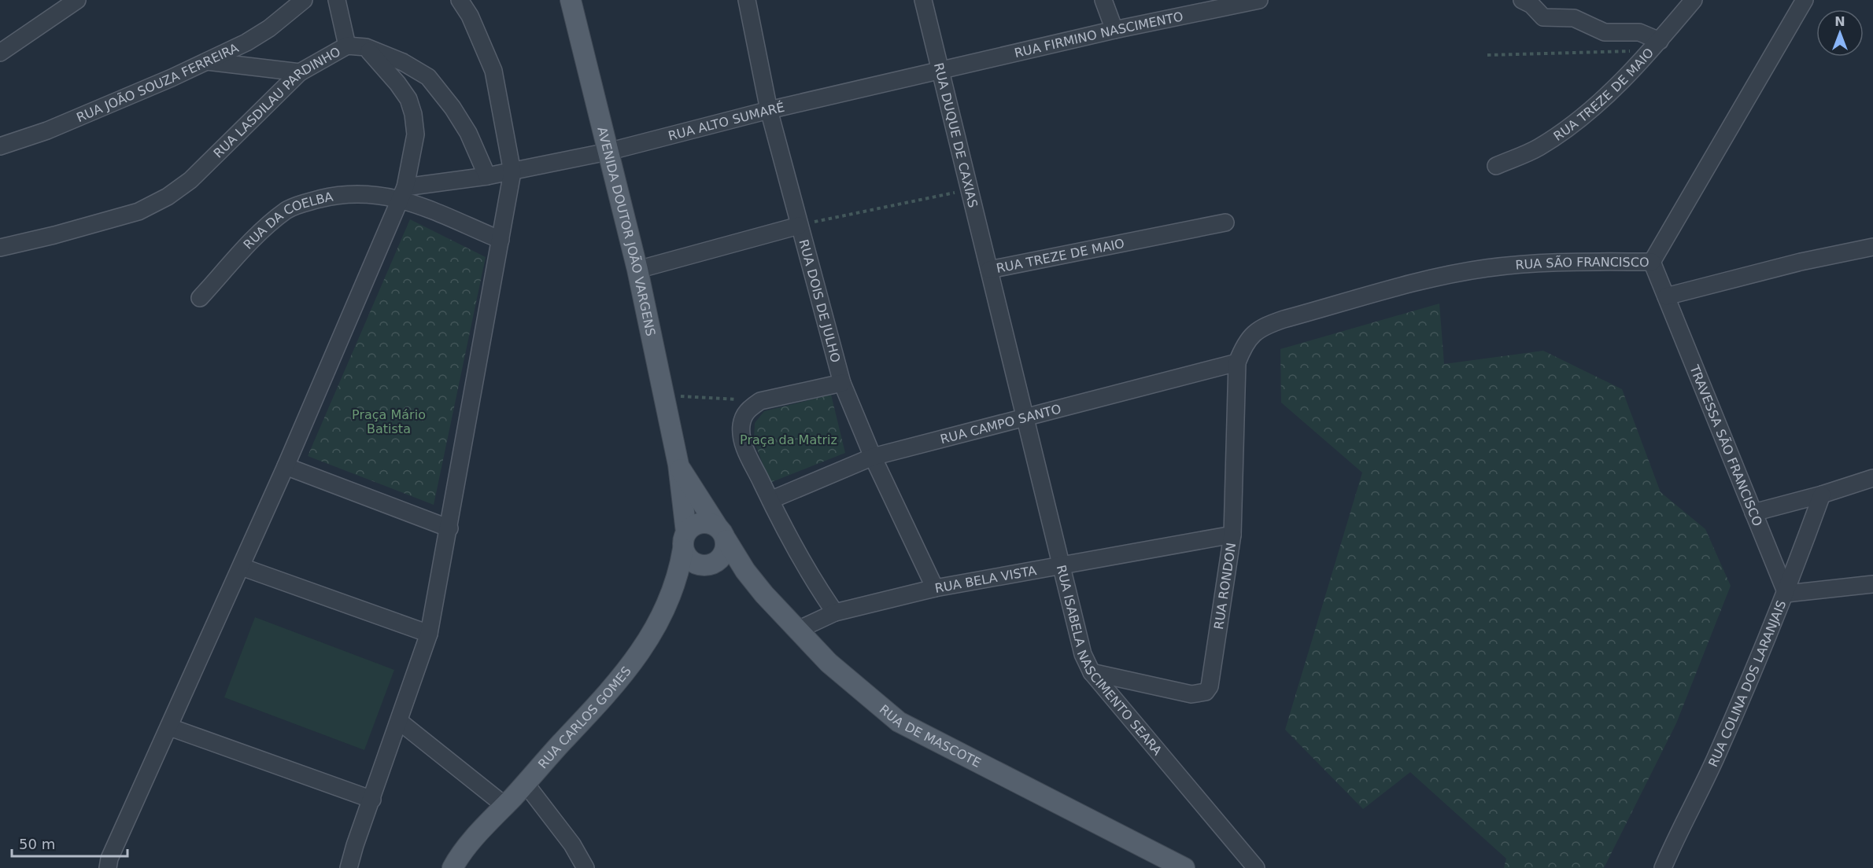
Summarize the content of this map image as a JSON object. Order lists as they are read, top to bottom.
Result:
{
  "streets": {
    "main road": ["AVENIDA DOUTOR JOÃO VARGENS", "RUA CARLOS GOMES", "RUA DE MASCOTE"],
    "street": [
      "RUA FIRMINO NASCIMENTO",
      "RUA JOÃO SOUZA FERREIRA",
      "RUA TREZE DE MAIO",
      "RUA LASDILAU PARDINHO",
      "RUA ALTO SUMARÉ",
      "RUA DUQUE DE CAXIAS",
      "RUA DA COELBA",
      "RUA SÃO FRANCISCO",
      "RUA DOIS DE JULHO",
      "RUA CAMPO SANTO",
      "TRAVESSA SÃO FRANCISCO",
      "RUA BELA VISTA",
      "RUA RONDON",
      "RUA ISABELA NASCIMENTO SEARA",
      "RUA COLINA DOS LARANJAIS"
    ]
  },
  "crossings": [
    ["RUA FIRMINO NASCIMENTO", "RUA ALTO SUMARÉ"],
    ["RUA FIRMINO NASCIMENTO", "RUA DUQUE DE CAXIAS"],
    ["RUA TREZE DE MAIO", "RUA DUQUE DE CAXIAS"],
    ["RUA TREZE DE MAIO", "RUA CAMPO SANTO"],
    ["RUA TREZE DE MAIO", "RUA ISABELA NASCIMENTO SEARA"],
    ["RUA ALTO SUMARÉ", "RUA DUQUE DE CAXIAS"],
    ["RUA ALTO SUMARÉ", "AVENIDA DOUTOR JOÃO VARGENS"],
    ["RUA ALTO SUMARÉ", "RUA DOIS DE JULHO"],
    ["AVENIDA DOUTOR JOÃO VARGENS", "RUA CARLOS GOMES"],
    ["AVENIDA DOUTOR JOÃO VARGENS", "RUA DE MASCOTE"],
    ["RUA SÃO FRANCISCO", "RUA CAMPO SANTO"],
    ["RUA SÃO FRANCISCO", "TRAVESSA SÃO FRANCISCO"],
    ["RUA SÃO FRANCISCO", "RUA RONDON"],
    ["RUA DOIS DE JULHO", "RUA CAMPO SANTO"],
    ["RUA DOIS DE JULHO", "RUA BELA VISTA"],
    ["RUA CAMPO SANTO", "RUA RONDON"],
    ["RUA CAMPO SANTO", "RUA ISABELA NASCIMENTO SEARA"],
    ["TRAVESSA SÃO FRANCISCO", "RUA COLINA DOS LARANJAIS"],
    ["RUA BELA VISTA", "RUA RONDON"],
    ["RUA BELA VISTA", "RUA ISABELA NASCIMENTO SEARA"],
    ["RUA BELA VISTA", "RUA DE MASCOTE"],
    ["RUA RONDON", "RUA ISABELA NASCIMENTO SEARA"],
    ["RUA CARLOS GOMES", "RUA DE MASCOTE"]
  ],
  "parks": ["Praça Mário Batista", "Praça da Matriz"],
  "scale_bar": "50 m",
  "north": "top"
}
